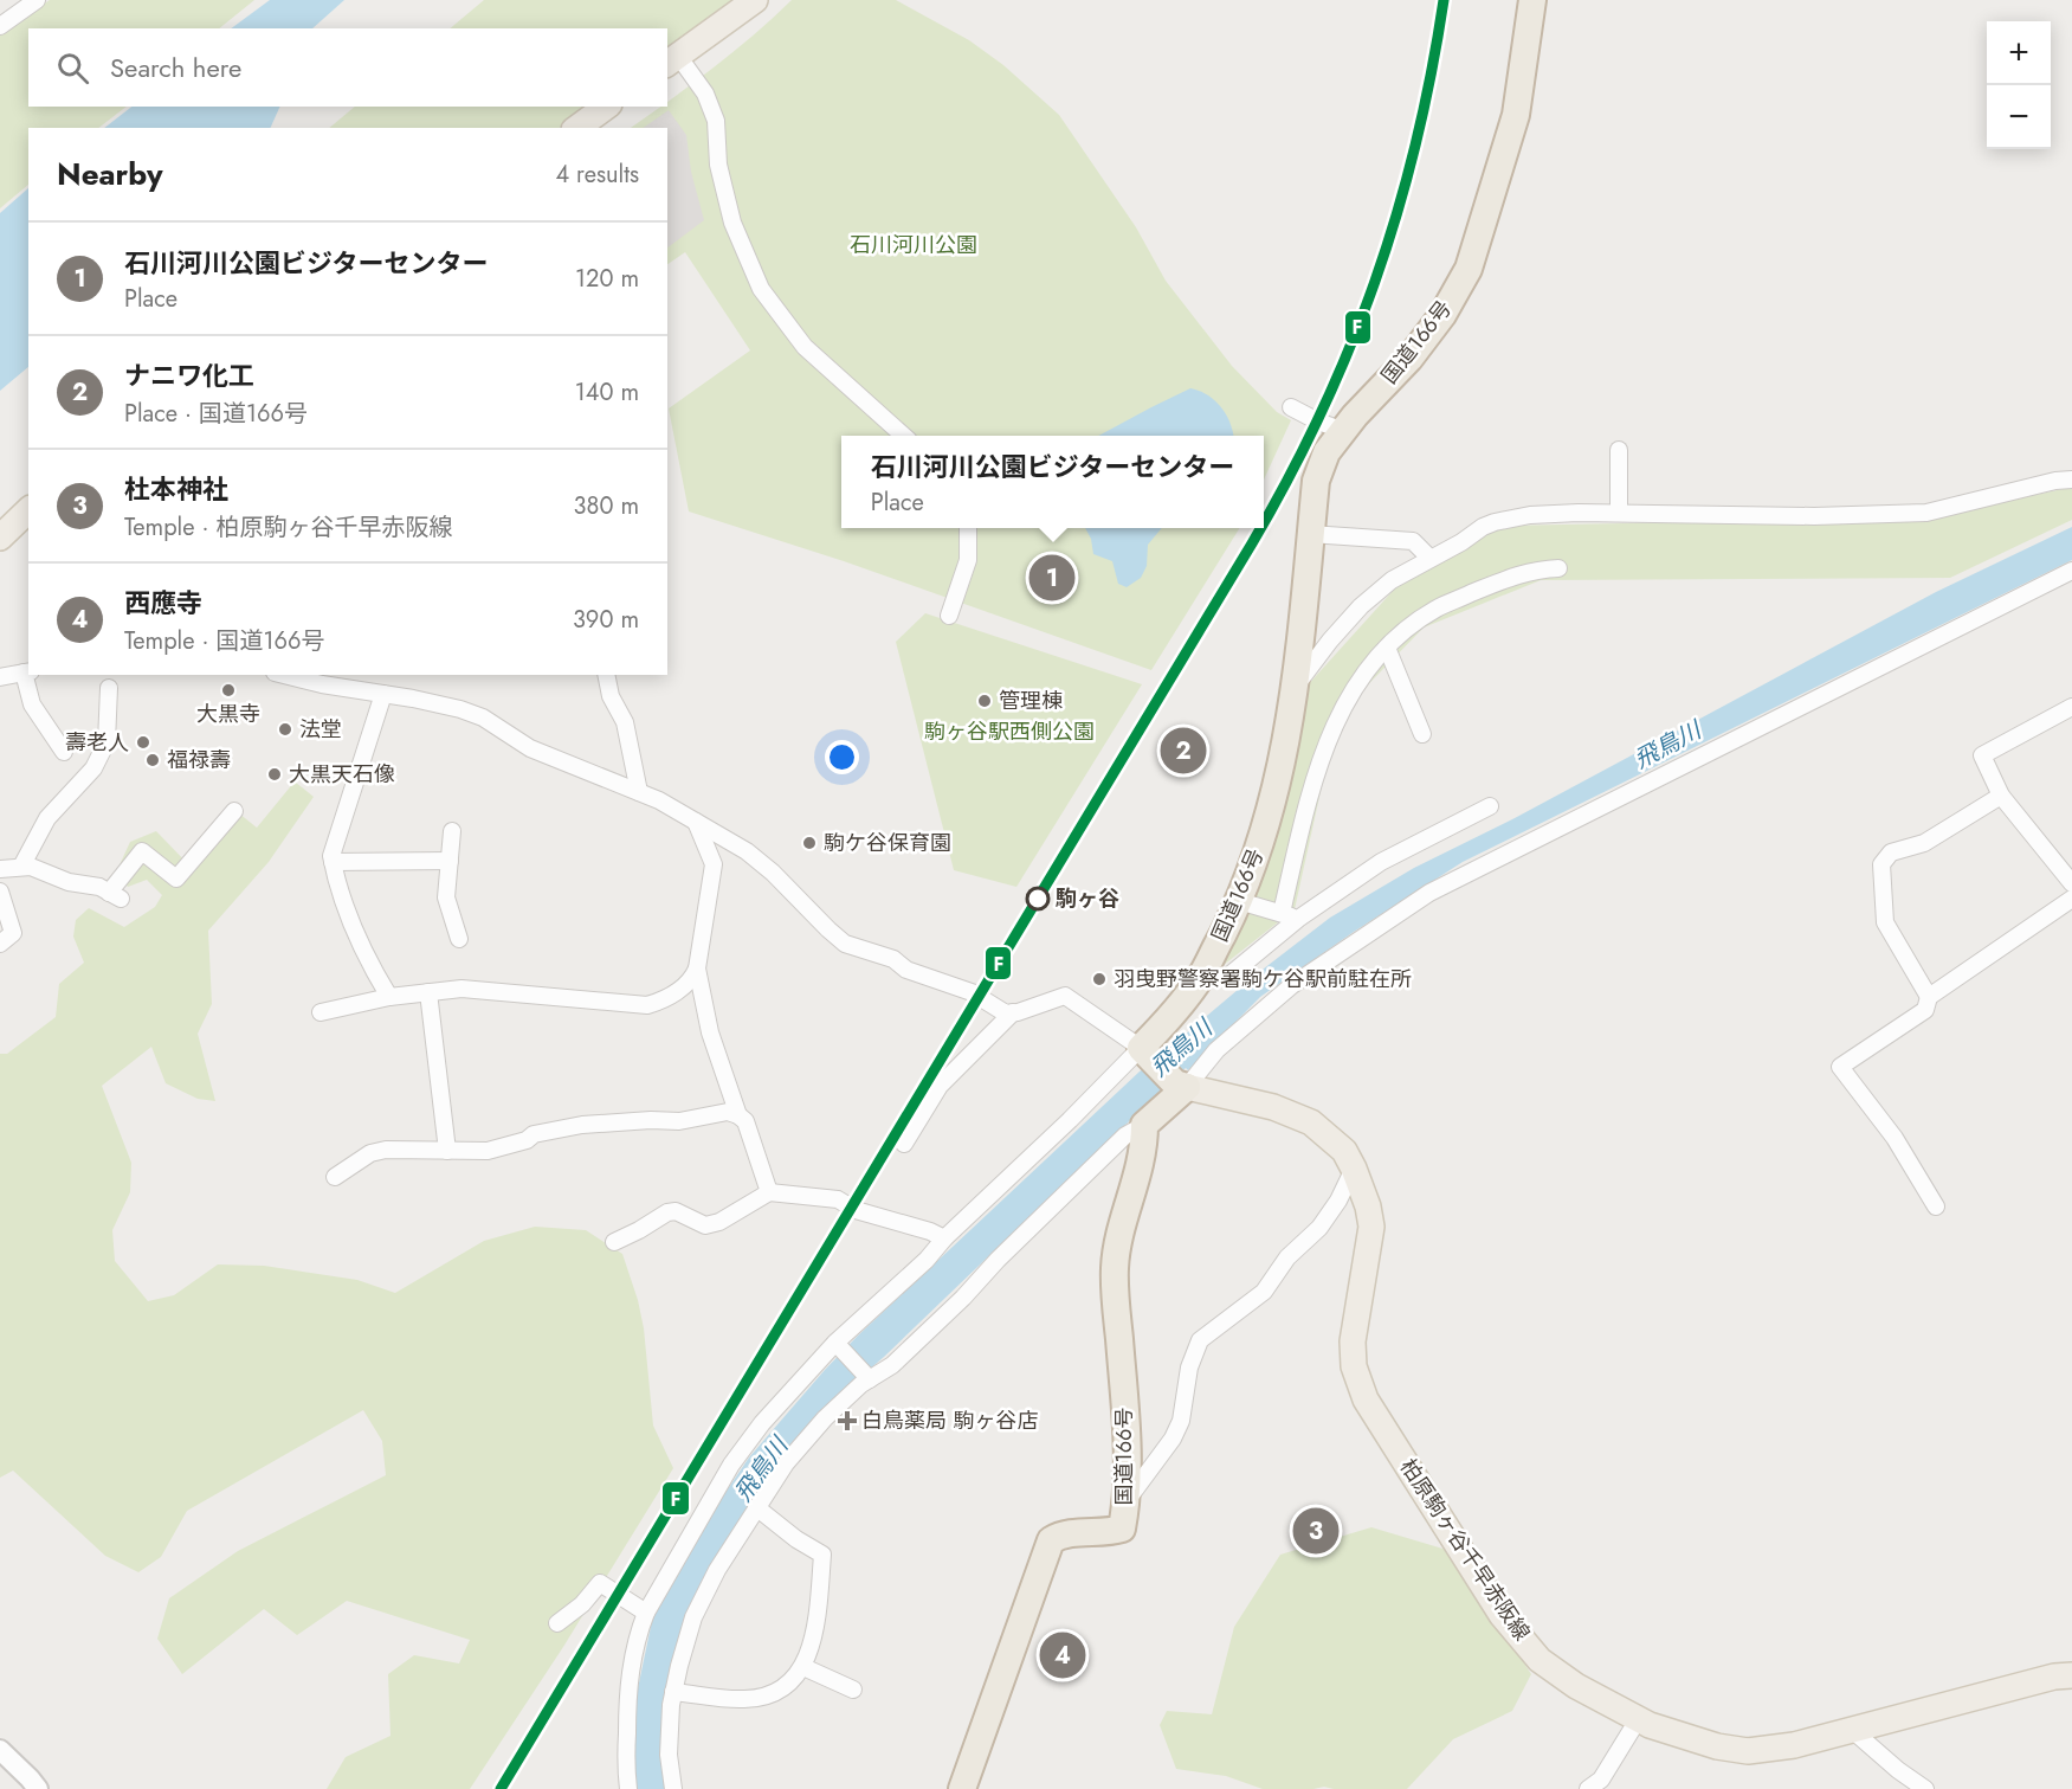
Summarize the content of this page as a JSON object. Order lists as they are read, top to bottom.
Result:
{
  "streets": {
    "highway": ["国道166号"],
    "main road": ["柏原駒ヶ谷千早赤阪線"]
  },
  "water": ["飛鳥川"],
  "parks": ["石川河川公園", "駒ヶ谷駅西側公園"],
  "places": {
    "other": [
      "大黒寺",
      "管理棟",
      "法堂",
      "壽老人",
      "福禄壽",
      "大黒天石像",
      "駒ケ谷保育園",
      "駒ヶ谷",
      "羽曳野警察署駒ケ谷駅前駐在所"
    ],
    "health": ["白鳥薬局 駒ヶ谷店"]
  },
  "lines": ["transit line F"],
  "page": {
    "map_buttons": ["+", "−"],
    "search": "Search here",
    "heading": ["Nearby", "4 results"],
    "list": [
      {
        "mark": "1",
        "name": "石川河川公園ビジターセンター",
        "note": "Place",
        "value": "120 m"
      },
      {
        "mark": "2",
        "name": "ナニワ化工",
        "note": "Place · 国道166号",
        "value": "140 m"
      },
      {
        "mark": "3",
        "name": "杜本神社",
        "note": "Temple · 柏原駒ヶ谷千早赤阪線",
        "value": "380 m"
      },
      {
        "mark": "4",
        "name": "西應寺",
        "note": "Temple · 国道166号",
        "value": "390 m"
      }
    ],
    "popup": ["石川河川公園ビジターセンター", "Place"],
    "pins": [
      "1",
      "2",
      "3",
      "4"
    ]
  }
}
